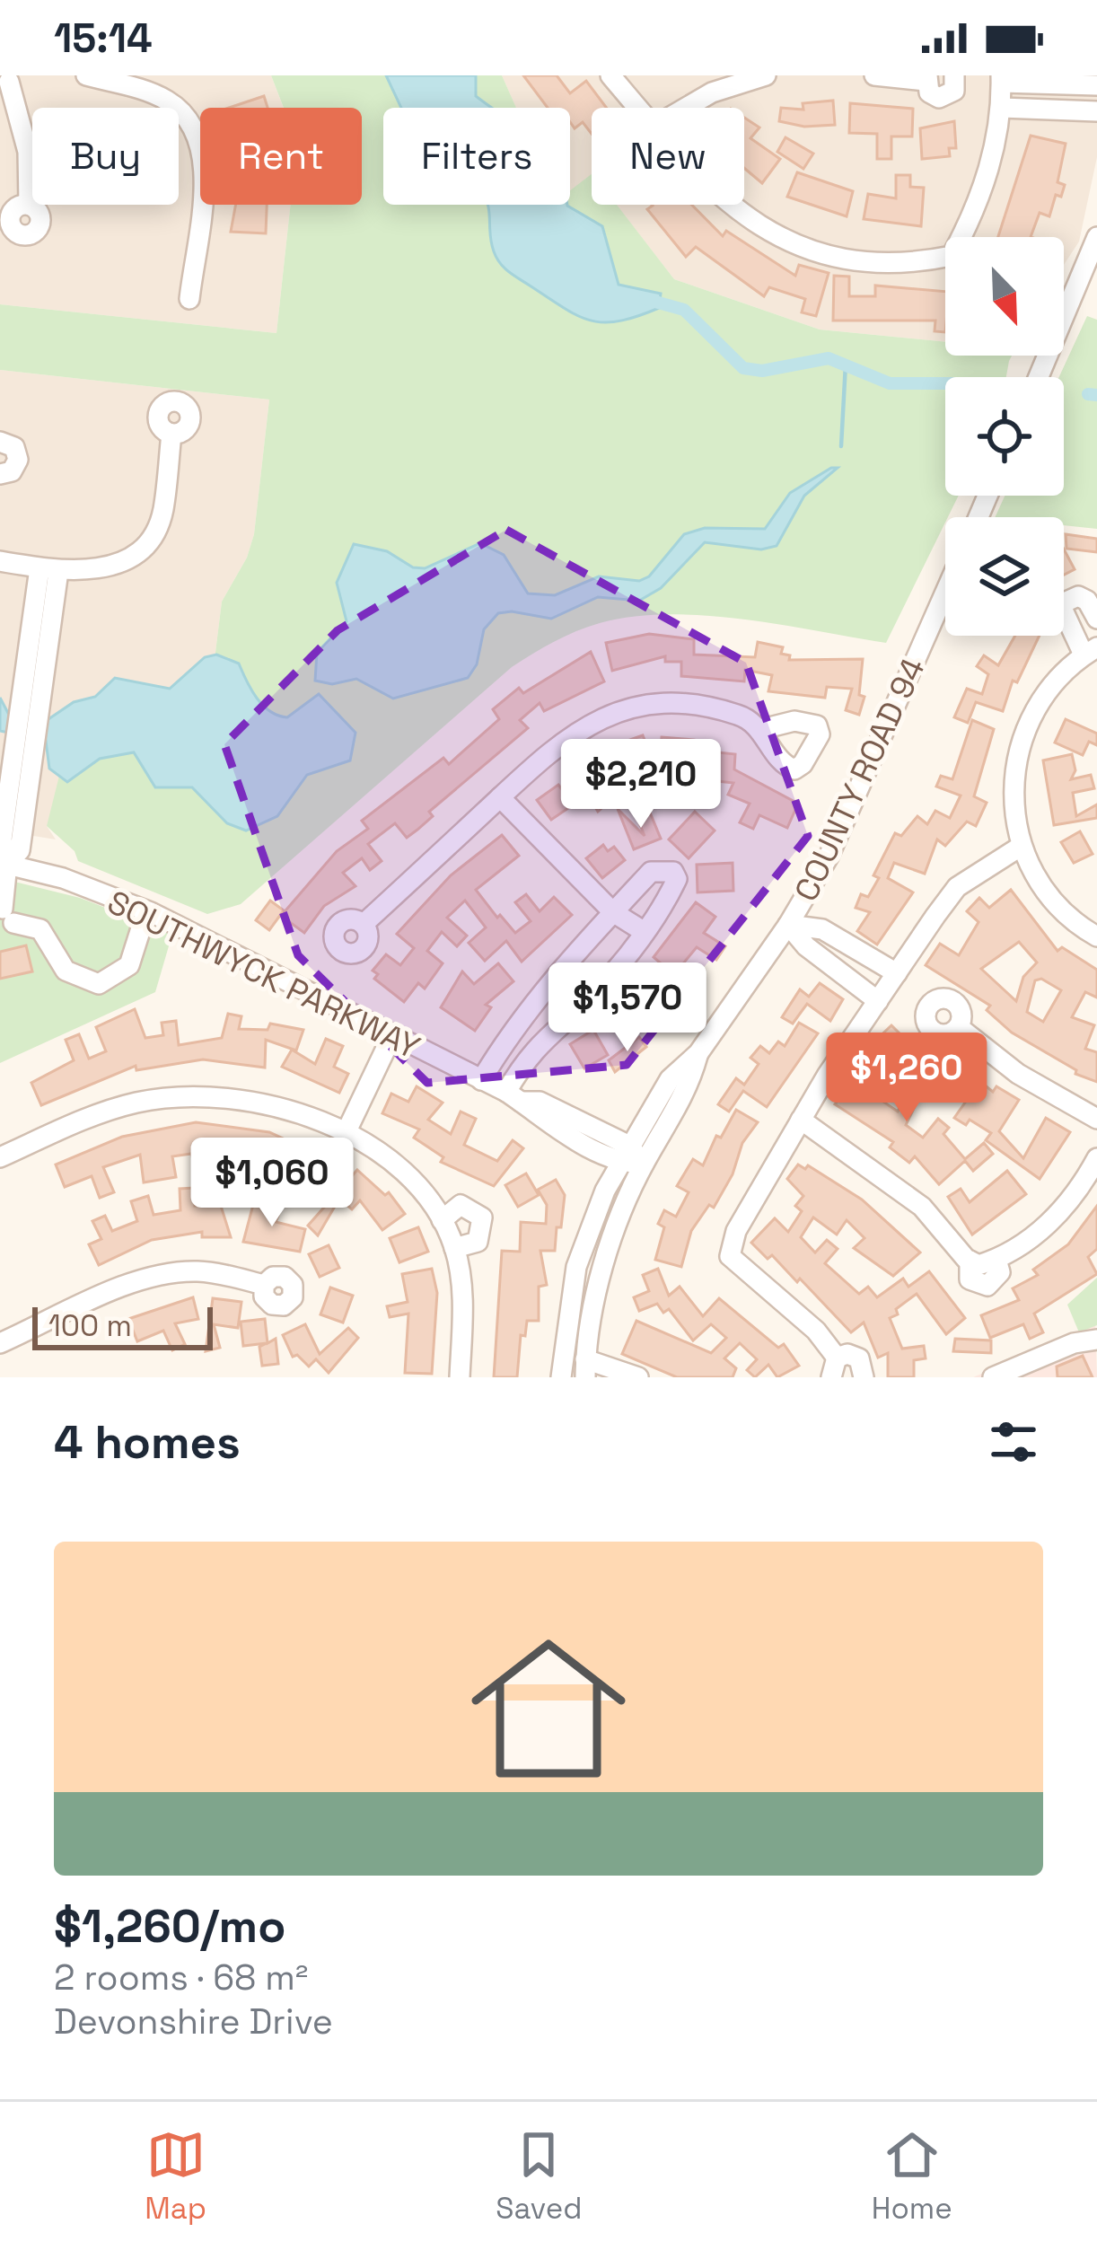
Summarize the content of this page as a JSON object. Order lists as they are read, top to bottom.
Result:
{
  "streets": {
    "street": ["COUNTY ROAD 94", "SOUTHWYCK PARKWAY"]
  },
  "crossings": [
    ["COUNTY ROAD 94", "SOUTHWYCK PARKWAY"]
  ],
  "scale_bar": "100 m",
  "north": "bottom right",
  "page": {
    "status": "15:14",
    "chip": [
      "Buy",
      "Rent",
      "Filters",
      "New"
    ],
    "price": [
      "$2,210",
      "$1,570",
      "$1,260",
      "$1,060"
    ],
    "scale": "100 m",
    "heading": "4 homes",
    "list": [
      {
        "name": "$1,260/mo",
        "note": "2 rooms · 68 m² · Devonshire Drive"
      }
    ],
    "tabs": ["Map", "Saved", "Home"]
  }
}
